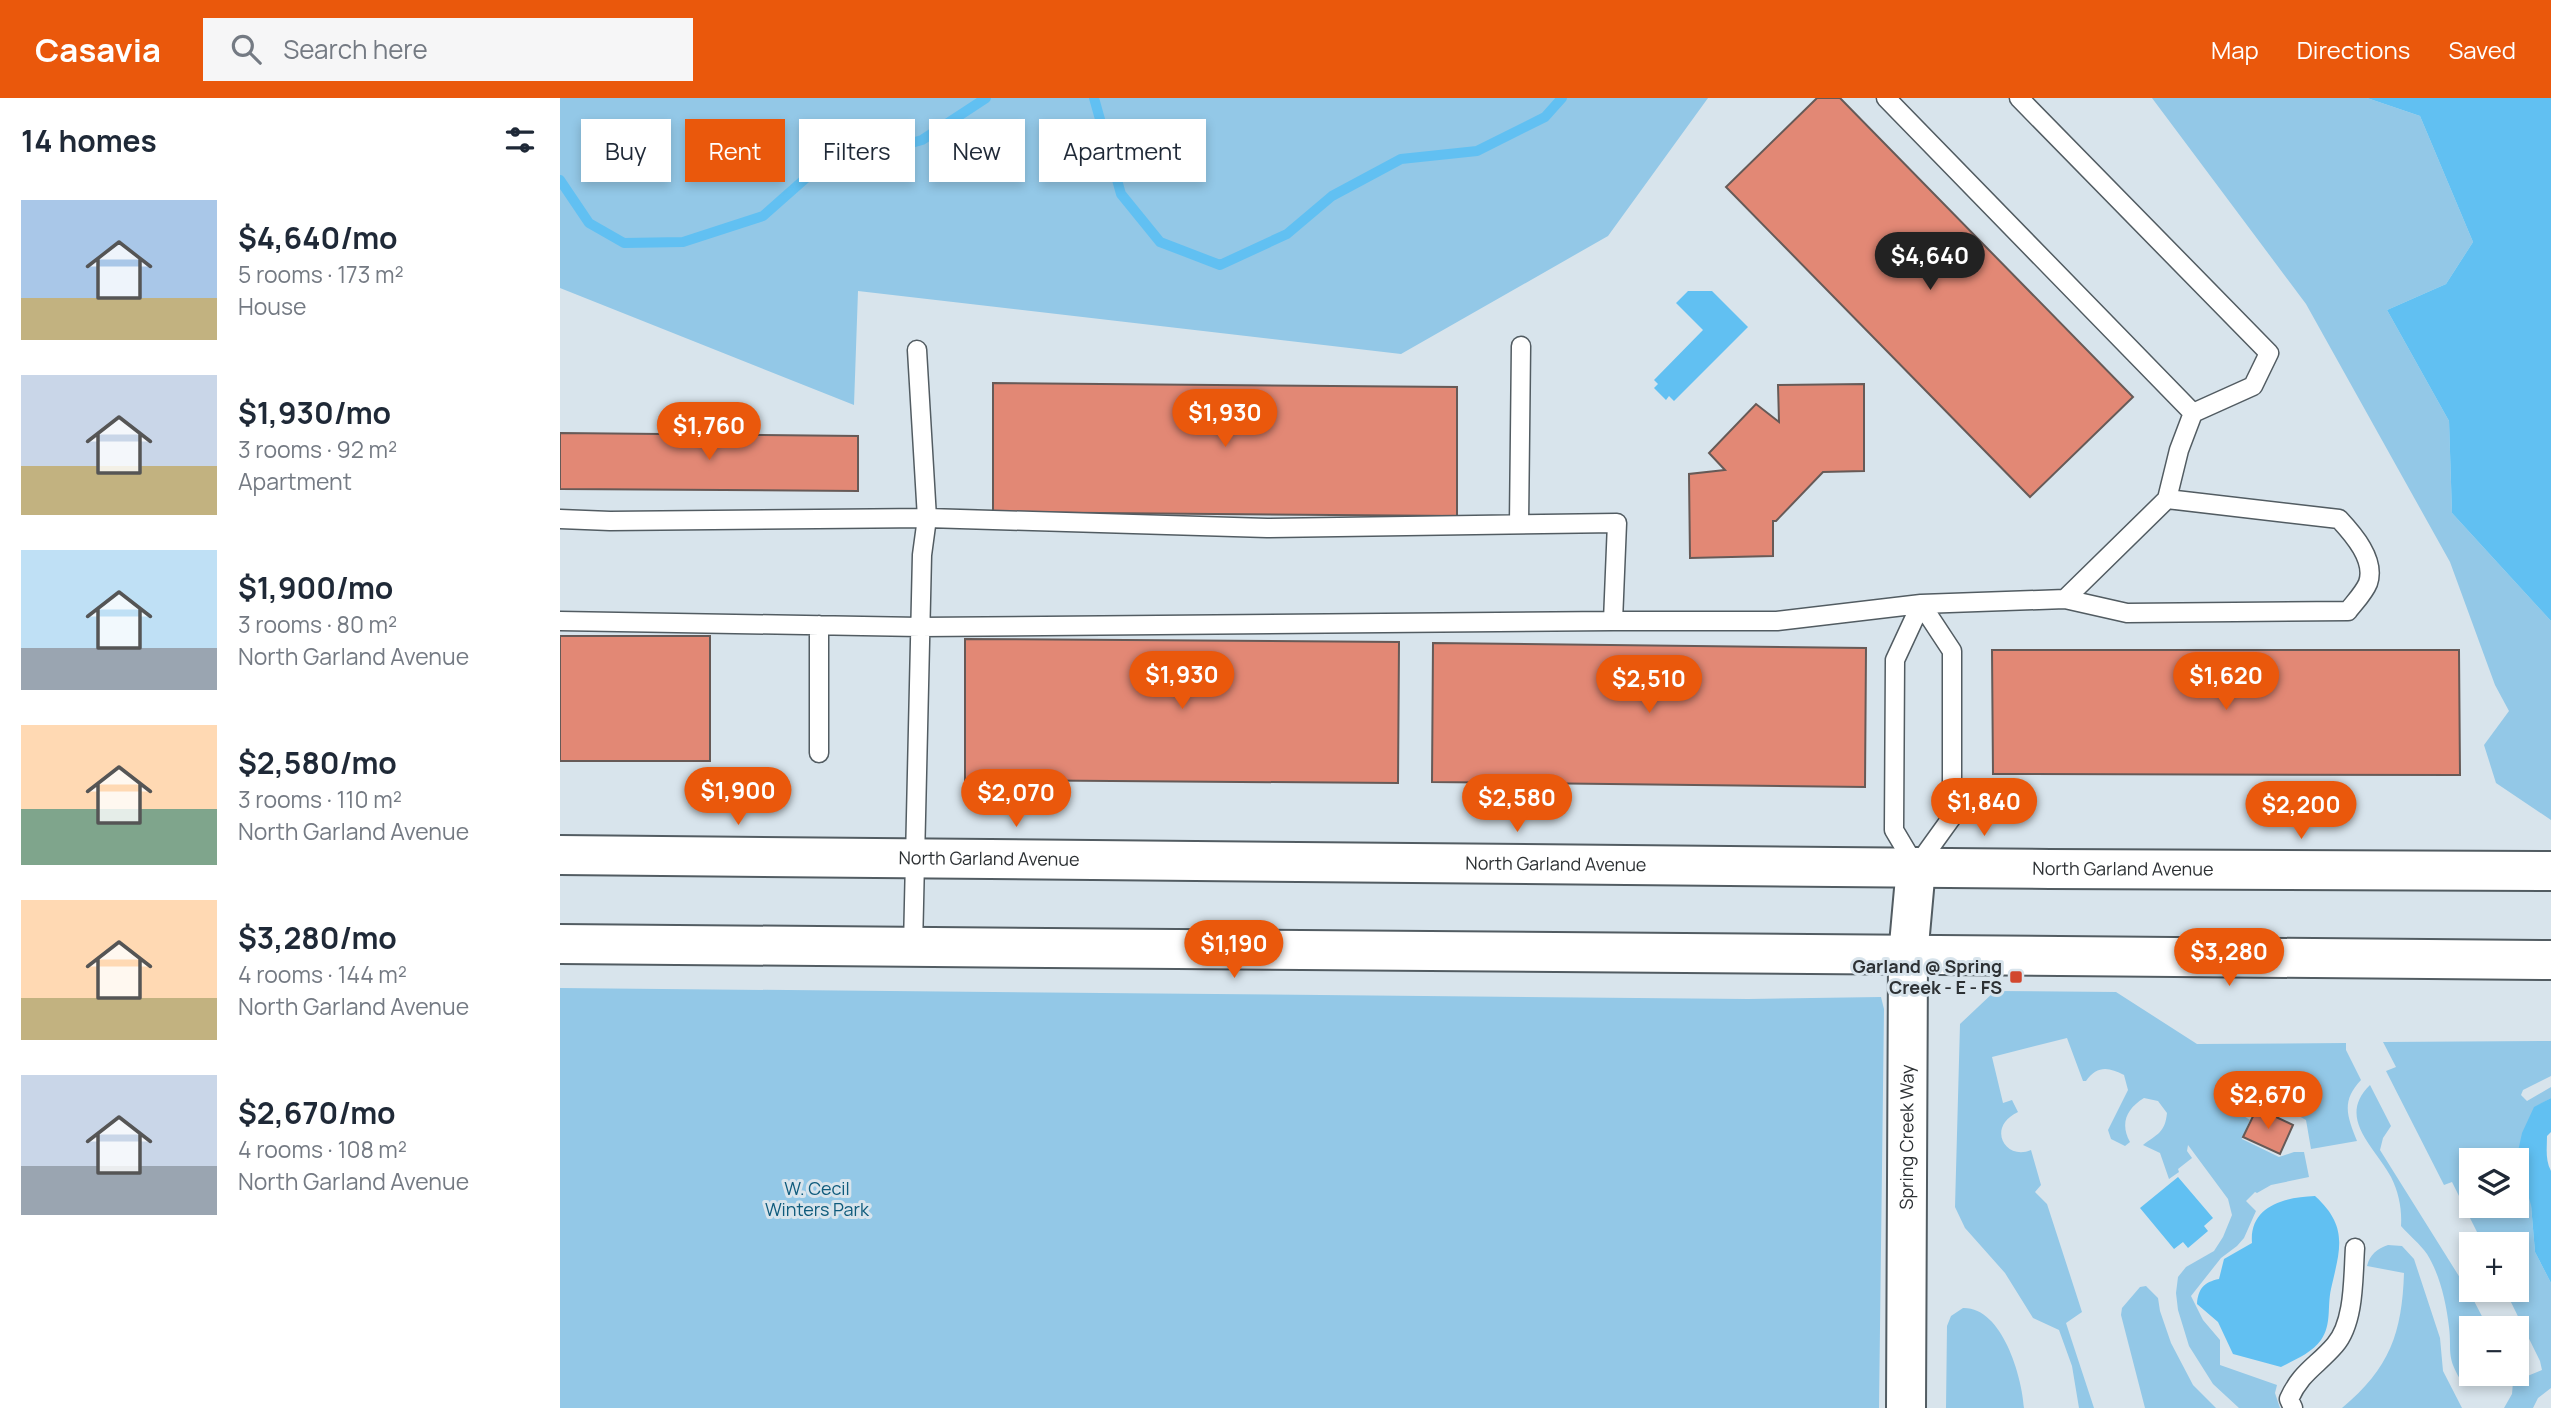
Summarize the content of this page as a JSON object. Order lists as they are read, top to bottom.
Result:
{
  "streets": {
    "main road": ["North Garland Avenue", "Spring Creek Way"]
  },
  "crossings": [
    ["North Garland Avenue", "Spring Creek Way"]
  ],
  "parks": ["W. Cecil Winters Park"],
  "places": {
    "transit": ["Garland @ Spring Creek - E - FS"]
  },
  "page": {
    "header": "Casavia",
    "search": "Search here",
    "nav": ["Map", "Directions", "Saved"],
    "heading": "14 homes",
    "chip": [
      "Buy",
      "Rent",
      "Filters",
      "New",
      "Apartment"
    ],
    "list": [
      {
        "name": "$4,640/mo",
        "note": "5 rooms · 173 m² · House"
      },
      {
        "name": "$1,930/mo",
        "note": "3 rooms · 92 m² · Apartment"
      },
      {
        "name": "$1,900/mo",
        "note": "3 rooms · 80 m² · North Garland Avenue"
      },
      {
        "name": "$2,580/mo",
        "note": "3 rooms · 110 m² · North Garland Avenue"
      },
      {
        "name": "$3,280/mo",
        "note": "4 rooms · 144 m² · North Garland Avenue"
      },
      {
        "name": "$2,670/mo",
        "note": "4 rooms · 108 m² · North Garland Avenue"
      }
    ],
    "price": [
      "$4,640",
      "$1,930",
      "$1,760",
      "$1,930",
      "$1,620",
      "$2,510",
      "$1,900",
      "$2,070",
      "$2,580",
      "$1,840",
      "$2,200",
      "$1,190",
      "$3,280",
      "$2,670"
    ],
    "map_buttons": ["+", "−"]
  }
}
